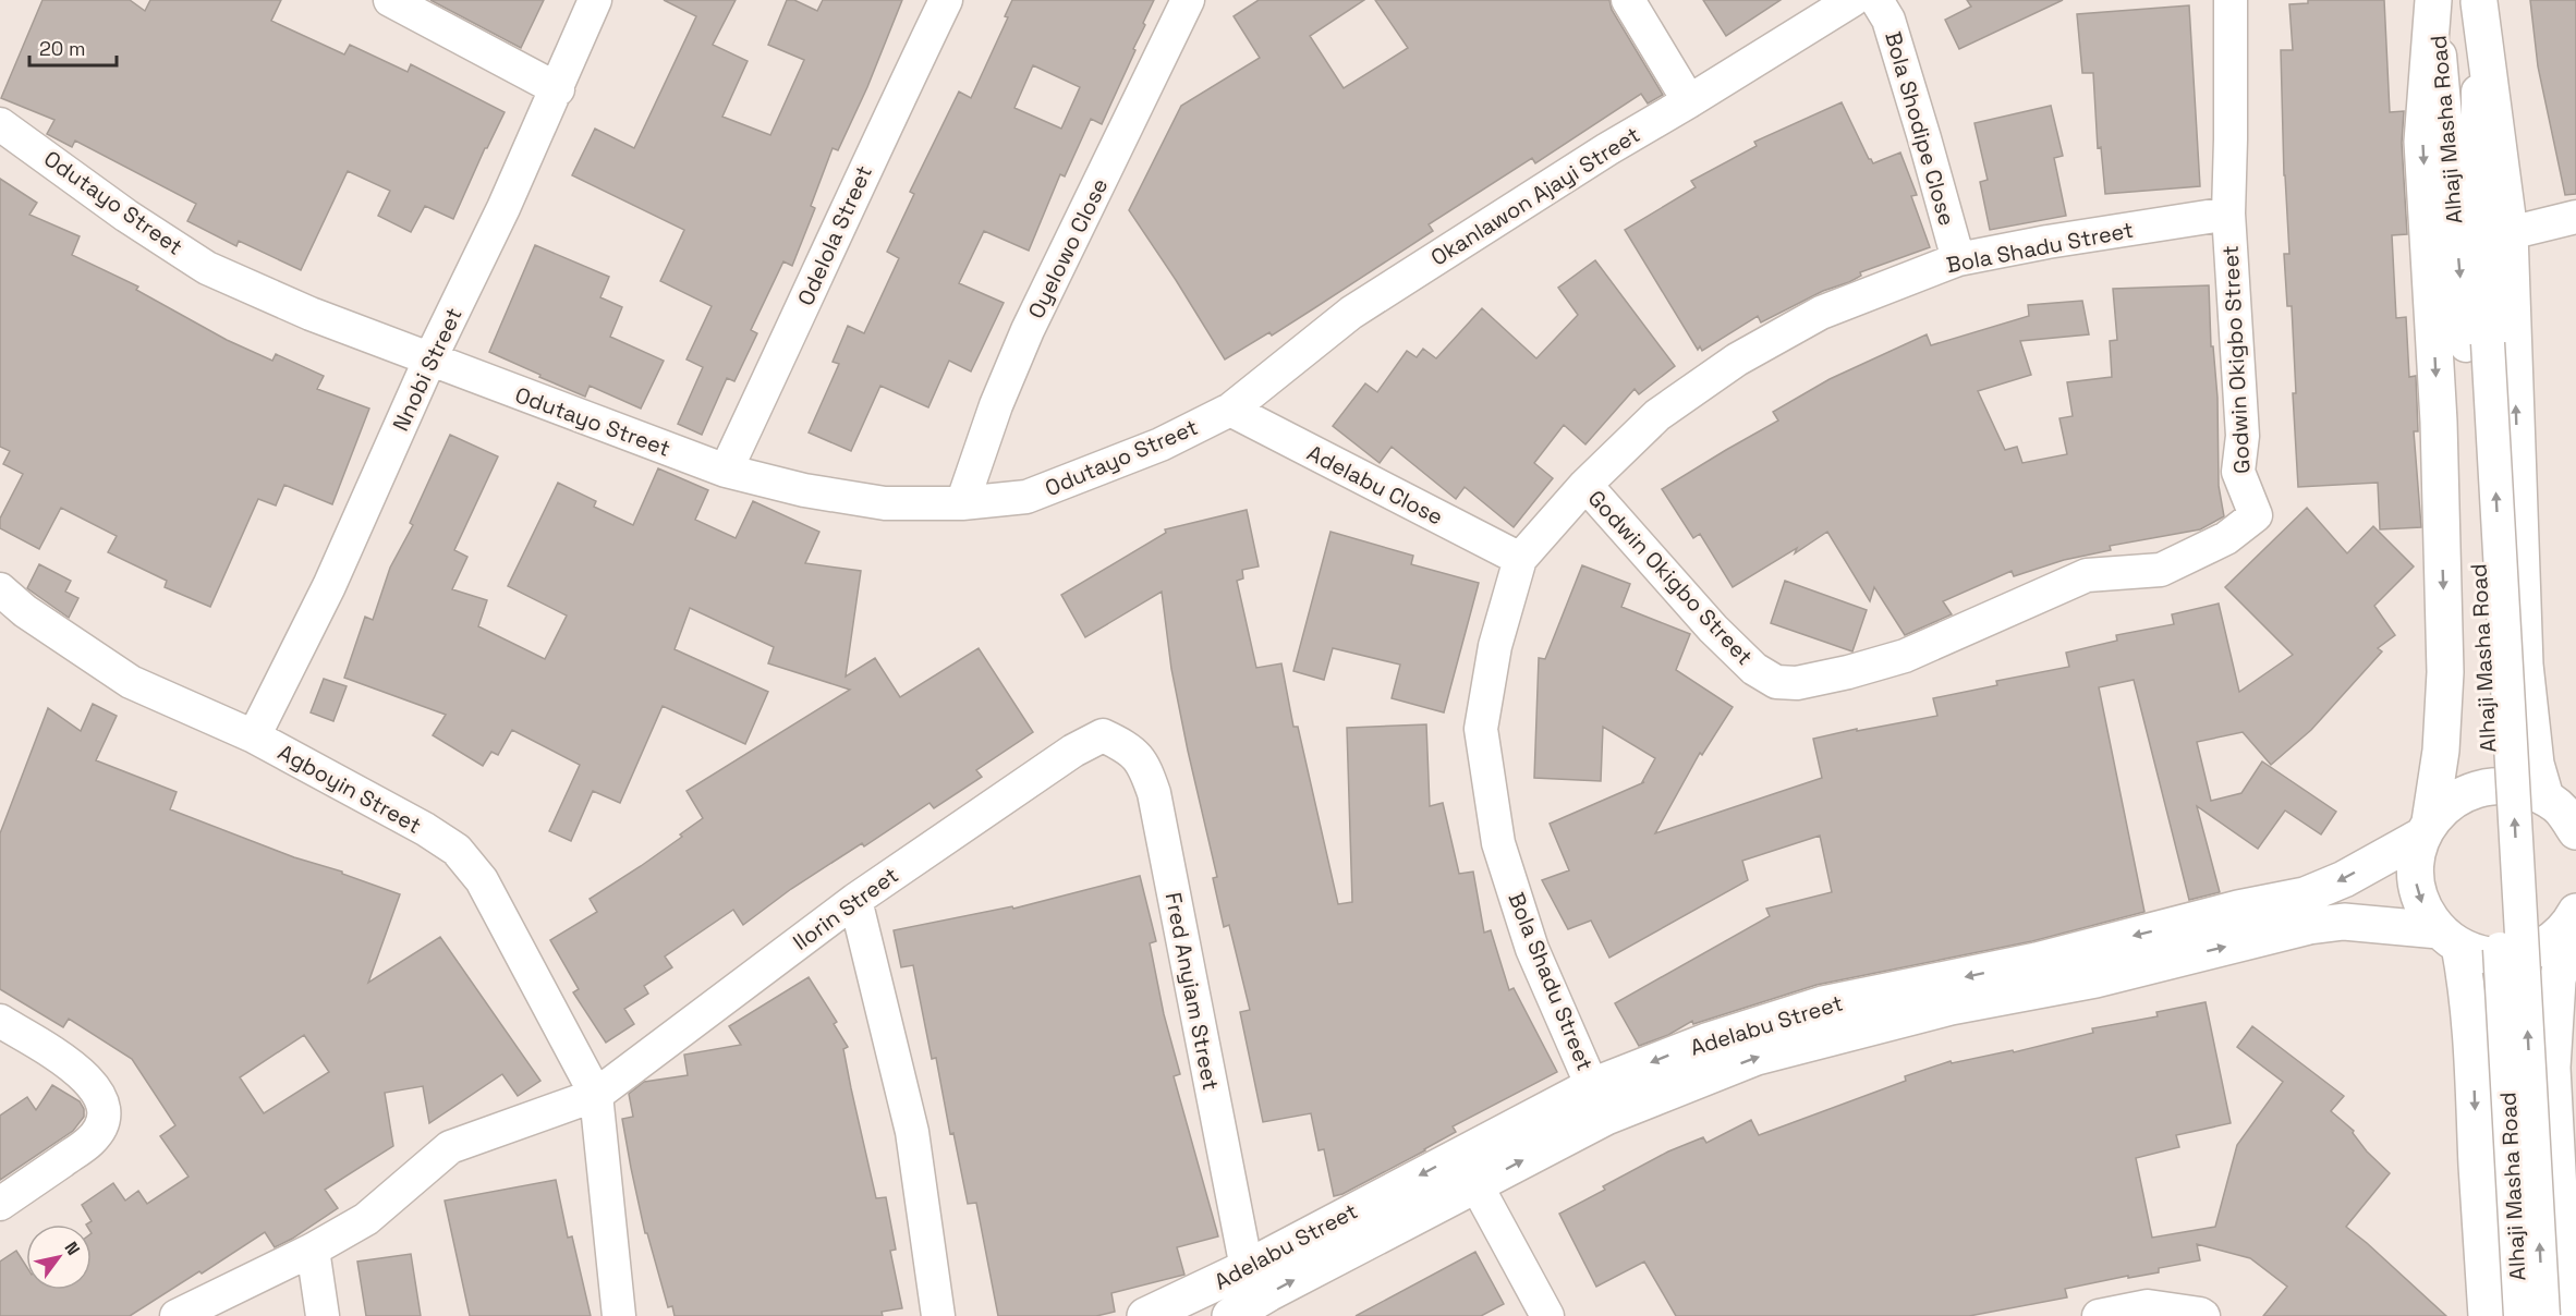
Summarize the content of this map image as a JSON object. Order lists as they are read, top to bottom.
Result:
{
  "streets": {
    "main road": ["Adelabu Street"],
    "street": [
      "Bola Shodipe Close",
      "Alhaji Masha Road",
      "Okanlawon Ajayi Street",
      "Odutayo Street",
      "Odelola Street",
      "Bola Shadu Street",
      "Oyelowo Close",
      "Godwin Okigbo Street",
      "Nnobi Street",
      "Adelabu Close",
      "Agboyin Street",
      "Ilorin Street",
      "Fred Anyiam Street"
    ]
  },
  "crossings": [
    ["Bola Shodipe Close", "Bola Shadu Street"],
    ["Okanlawon Ajayi Street", "Odutayo Street"],
    ["Okanlawon Ajayi Street", "Adelabu Close"],
    ["Odutayo Street", "Odelola Street"],
    ["Odutayo Street", "Oyelowo Close"],
    ["Odutayo Street", "Nnobi Street"],
    ["Odutayo Street", "Adelabu Close"],
    ["Bola Shadu Street", "Godwin Okigbo Street"],
    ["Bola Shadu Street", "Adelabu Close"],
    ["Bola Shadu Street", "Adelabu Street"],
    ["Nnobi Street", "Agboyin Street"],
    ["Agboyin Street", "Ilorin Street"],
    ["Ilorin Street", "Fred Anyiam Street"],
    ["Fred Anyiam Street", "Adelabu Street"]
  ],
  "scale_bar": "20 m",
  "north": "top right"
}
